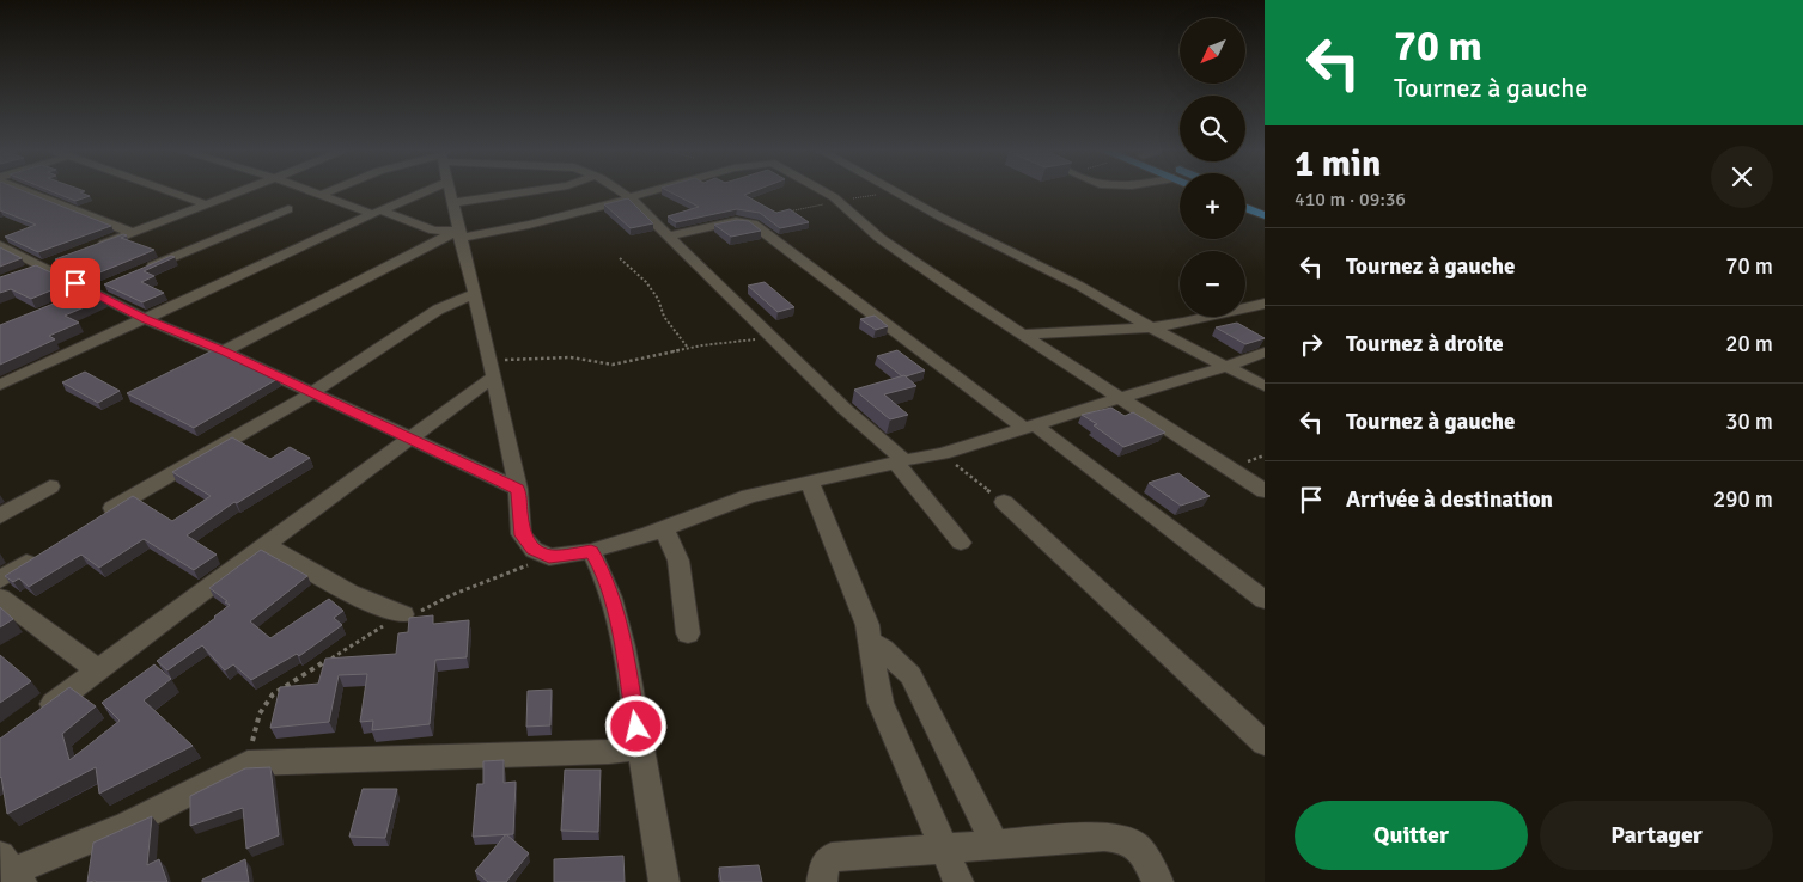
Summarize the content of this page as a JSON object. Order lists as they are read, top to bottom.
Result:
{
  "north": "bottom left",
  "page": {
    "turn": ["70 m", "Tournez à gauche"],
    "map_buttons": ["+", "−"],
    "heading": ["1 min", "410 m · 09:36"],
    "list": [
      {
        "name": "Tournez à gauche",
        "value": "70 m"
      },
      {
        "name": "Tournez à droite",
        "value": "20 m"
      },
      {
        "name": "Tournez à gauche",
        "value": "30 m"
      },
      {
        "name": "Arrivée à destination",
        "value": "290 m"
      }
    ],
    "buttons": ["Quitter", "Partager"]
  }
}
